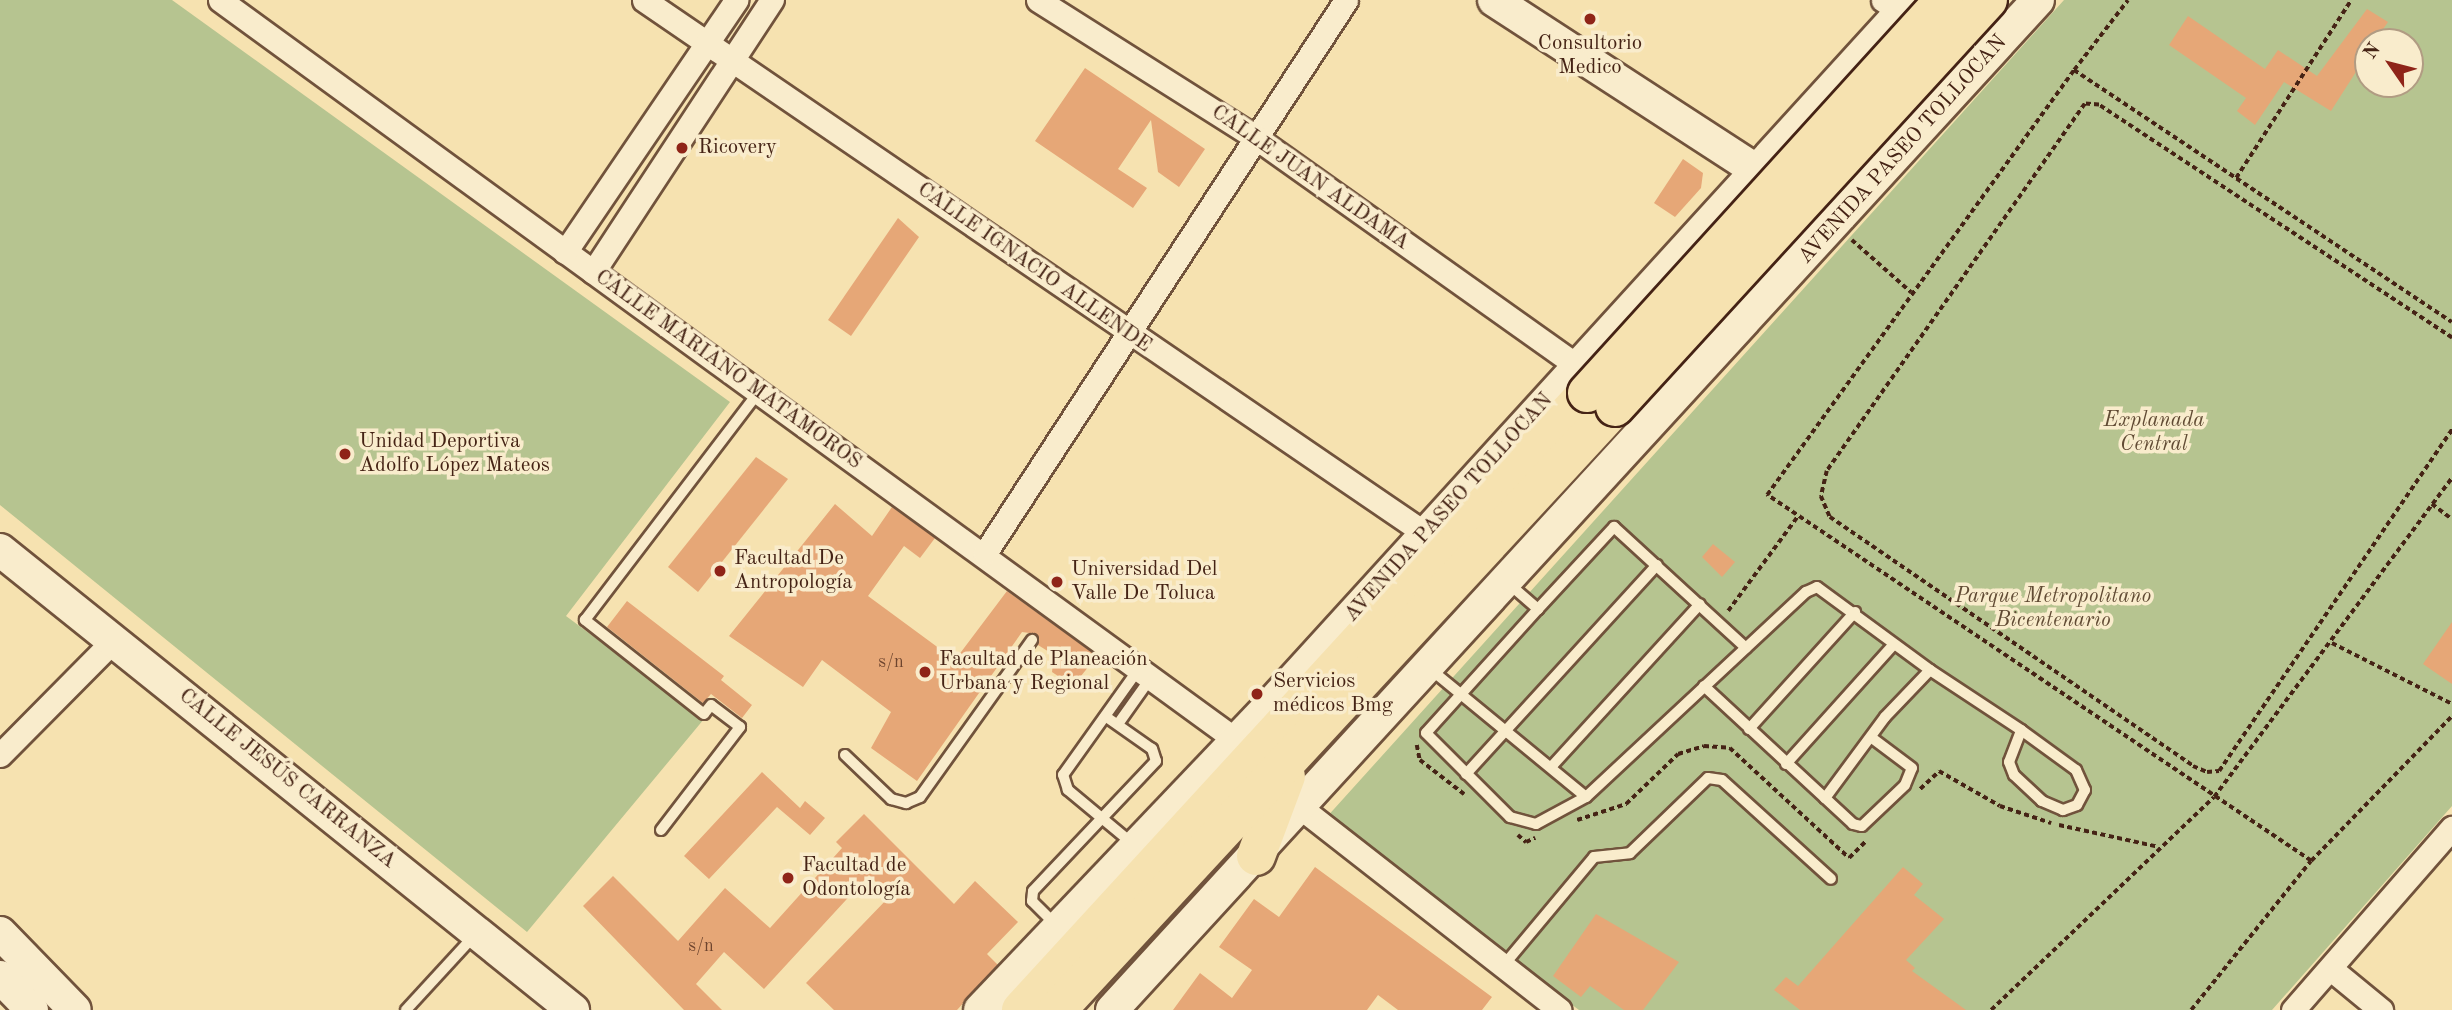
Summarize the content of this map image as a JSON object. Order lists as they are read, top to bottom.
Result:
{
  "streets": {
    "highway": ["AVENIDA PASEO TOLLOCAN"],
    "main road": ["CALLE JESÚS CARRANZA"],
    "street": ["CALLE JUAN ALDAMA", "CALLE IGNACIO ALLENDE", "CALLE MARIANO MATAMOROS"]
  },
  "crossings": [
    ["AVENIDA PASEO TOLLOCAN", "CALLE JUAN ALDAMA"],
    ["AVENIDA PASEO TOLLOCAN", "CALLE IGNACIO ALLENDE"],
    ["AVENIDA PASEO TOLLOCAN", "CALLE MARIANO MATAMOROS"]
  ],
  "parks": ["Explanada Central", "Parque Metropolitano Bicentenario"],
  "places": [
    "Consultorio Medico",
    "Ricovery",
    "Unidad Deportiva Adolfo López Mateos",
    "Facultad De Antropología",
    "Universidad Del Valle De Toluca",
    "Facultad de Planeación Urbana y Regional",
    "Servicios médicos Bmg",
    "Facultad de Odontología"
  ],
  "house_numbers": ["s/n", "s/n"],
  "north": "top left"
}
